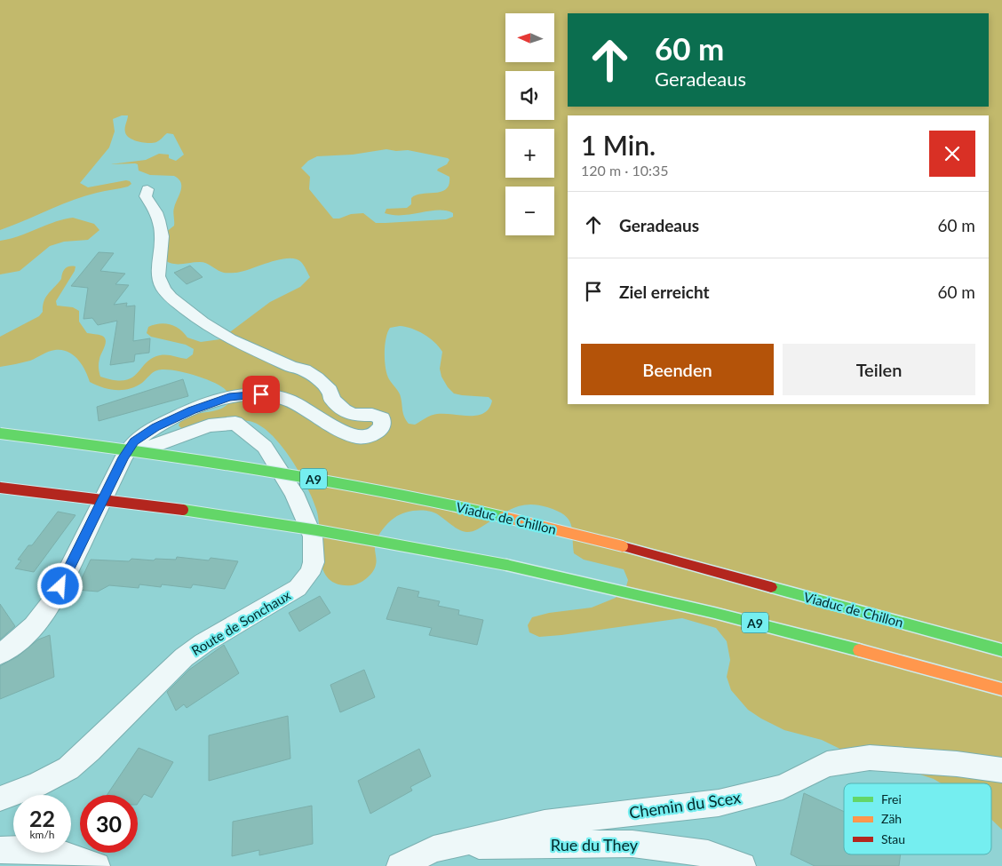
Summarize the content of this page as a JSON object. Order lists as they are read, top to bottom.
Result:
{
  "streets": {
    "highway": ["A9", "Viaduc de Chillon"],
    "street": ["Route de Sonchaux", "Chemin du Scex", "Rue du They"]
  },
  "crossings": [
    ["Chemin du Scex", "Rue du They"]
  ],
  "legend": ["Frei", "Zäh", "Stau"],
  "north": "left",
  "page": {
    "map_buttons": ["+", "−"],
    "turn": ["60 m", "Geradeaus"],
    "heading": ["1 Min.", "120 m · 10:35"],
    "list": [
      {
        "name": "Geradeaus",
        "value": "60 m"
      },
      {
        "name": "Ziel erreicht",
        "value": "60 m"
      }
    ],
    "buttons": ["Beenden", "Teilen"],
    "speed": "22 km/h",
    "limit": "30"
  }
}
